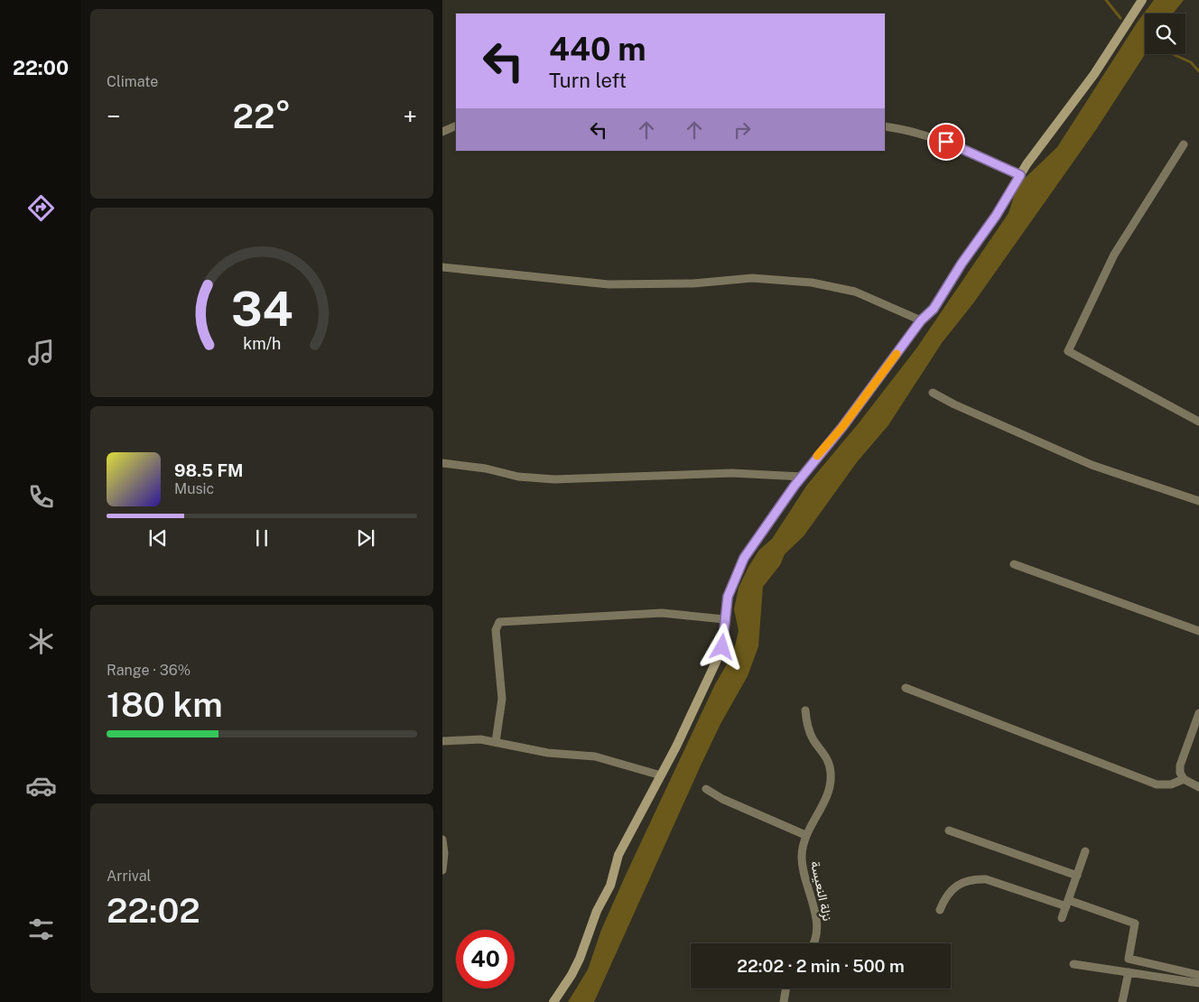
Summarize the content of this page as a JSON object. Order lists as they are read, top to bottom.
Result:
{
  "streets": {
    "street": ["نزلة النعيسة"]
  },
  "page": {
    "tabs": "22:00",
    "tile": [
      "Climate",
      ["Range · 36%", "180 km"],
      ["Arrival", "22:02"]
    ],
    "turn": ["440 m", "Turn left"],
    "heat": ["−", "22°", "+"],
    "song": ["98.5 FM", "Music"],
    "limit": "40",
    "trip": "22:02 · 2 min · 500 m",
    "gauge": ["34", "km/h"]
  }
}
